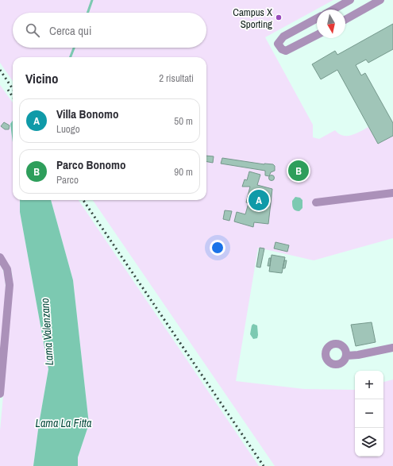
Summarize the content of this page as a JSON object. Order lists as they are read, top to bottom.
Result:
{
  "water": ["Lama Valenzano", "Lama La Fitta"],
  "places": ["Campus X Sporting"],
  "north": "bottom",
  "page": {
    "search": "Cerca qui",
    "heading": ["Vicino", "2 risultati"],
    "list": [
      {
        "mark": "A",
        "name": "Villa Bonomo",
        "note": "Luogo",
        "value": "50 m"
      },
      {
        "mark": "B",
        "name": "Parco Bonomo",
        "note": "Parco",
        "value": "90 m"
      }
    ],
    "pins": ["B", "A"],
    "map_buttons": ["+", "−"]
  }
}
